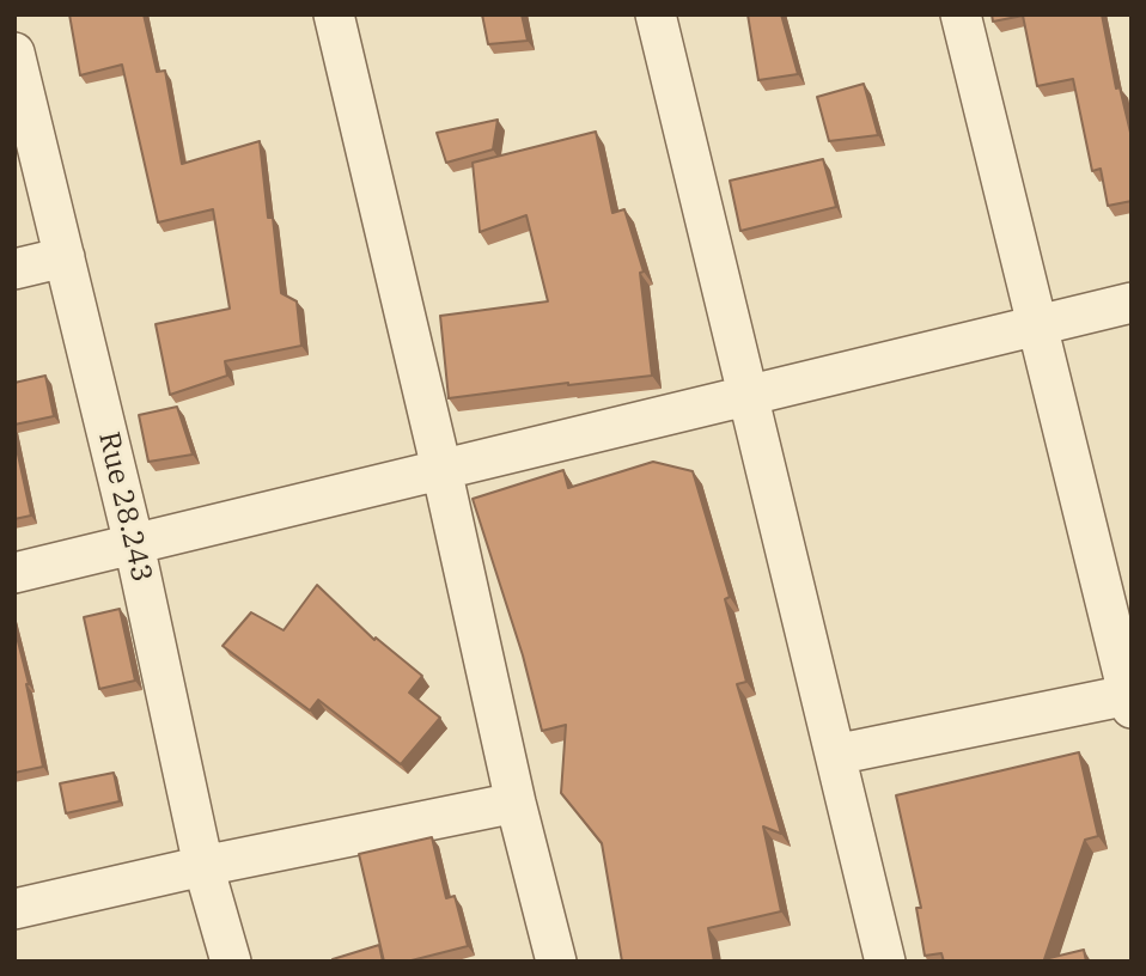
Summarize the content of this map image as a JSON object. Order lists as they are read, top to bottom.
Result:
{
  "streets": {
    "street": ["Rue 28.243"]
  }
}
